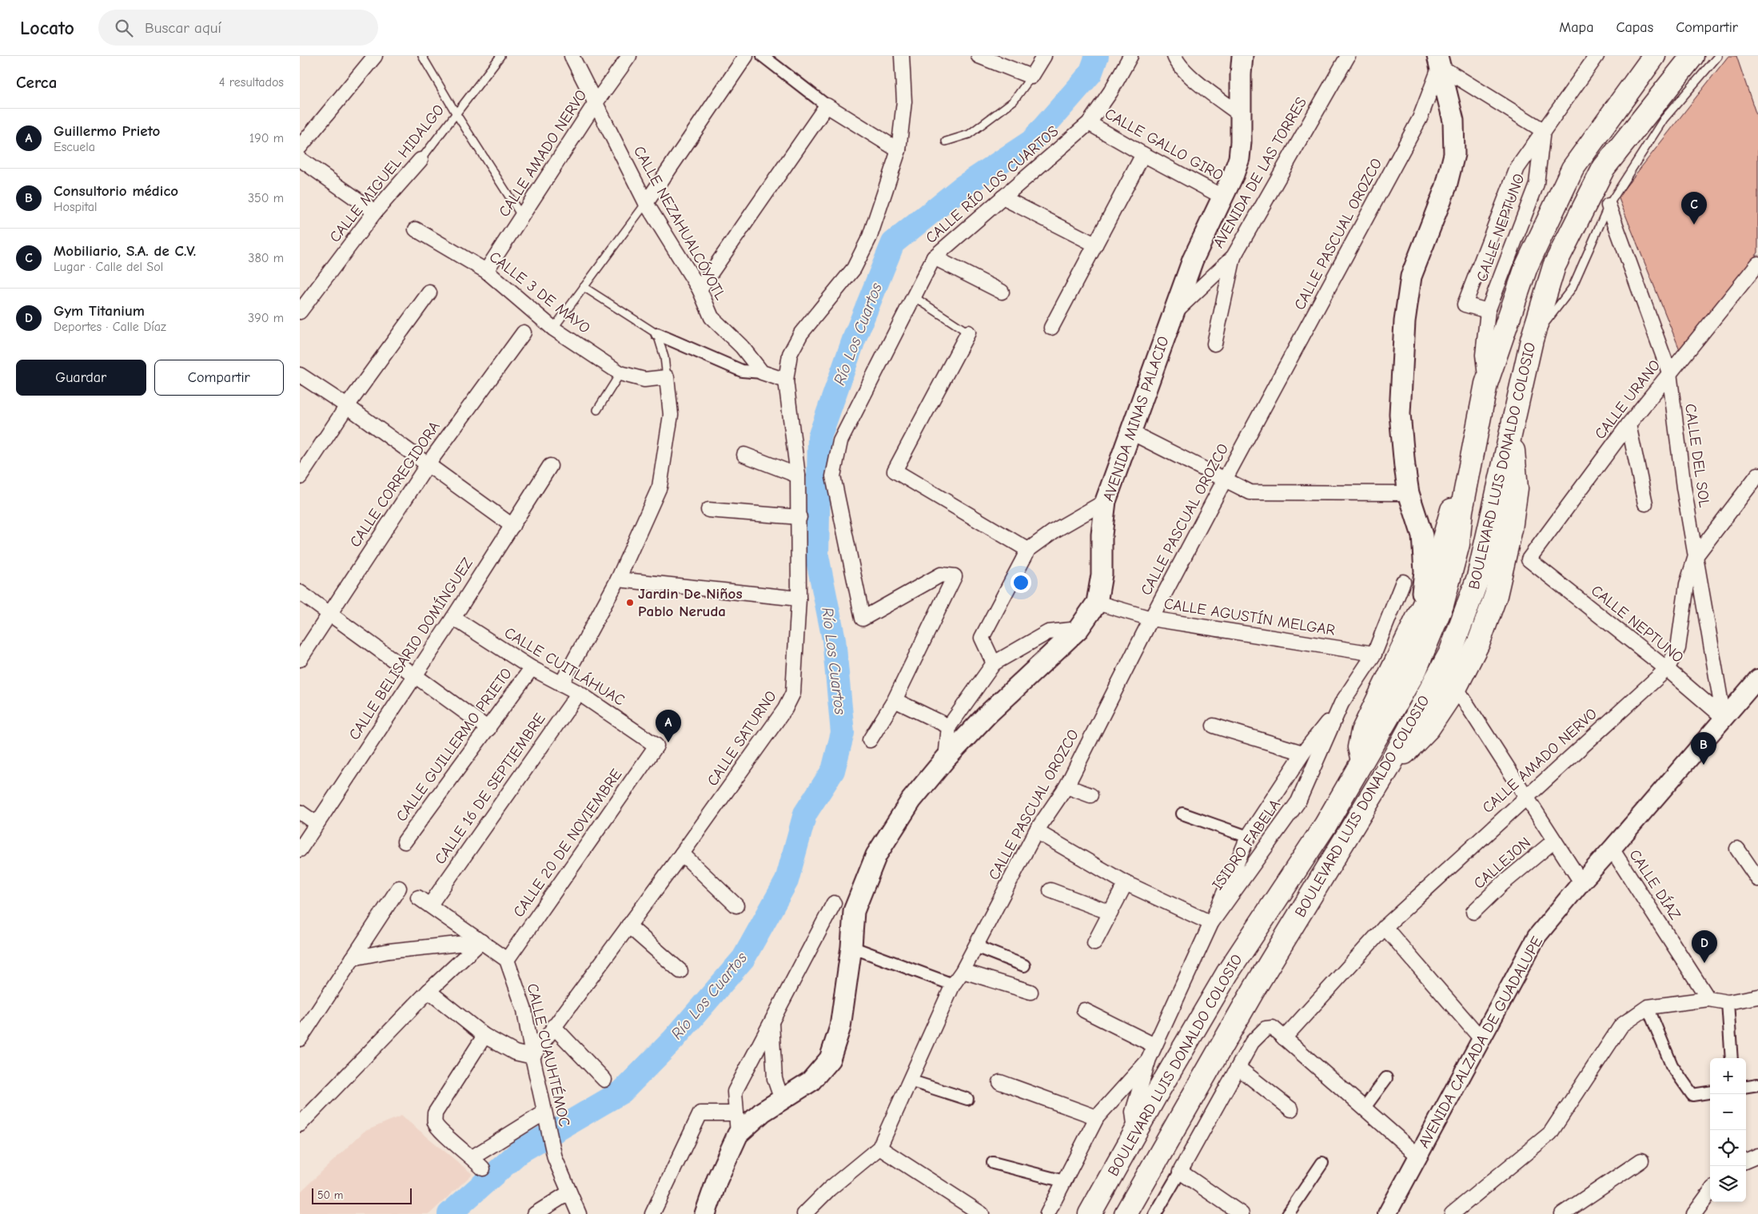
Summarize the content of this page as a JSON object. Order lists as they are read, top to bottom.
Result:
{
  "streets": {
    "highway": ["BOULEVARD LUIS DONALDO COLOSIO"],
    "main road": ["AVENIDA MINAS PALACIO"],
    "street": [
      "CALLE GALLO GIRO",
      "CALLE AMADO NERVO",
      "AVENIDA DE LAS TORRES",
      "CALLE MIGUEL HIDALGO",
      "CALLE RÍO LOS CUARTOS",
      "CALLE NEZAHUALCÓYOTL",
      "CALLE NEPTUNO",
      "CALLE PASCUAL OROZCO",
      "CALLE 3 DE MAYO",
      "CALLE URANO",
      "CALLE DEL SOL",
      "CALLE CORREGIDORA",
      "CALLE AGUSTÍN MELGAR",
      "CALLE BELISARIO DOMÍNGUEZ",
      "CALLE CUITLÁHUAC",
      "CALLE SATURNO",
      "CALLE GUILLERMO PRIETO",
      "CALLE 16 DE SEPTIEMBRE",
      "CALLE 20 DE NOVIEMBRE",
      "ISIDRO FABELA",
      "CALLEJON",
      "CALLE DÍAZ",
      "AVENIDA CALZADA DE GUADALUPE",
      "CALLE CUAUHTÉMOC"
    ]
  },
  "crossings": [
    ["CALLE GALLO GIRO", "CALLE RÍO LOS CUARTOS"],
    ["CALLE GALLO GIRO", "AVENIDA MINAS PALACIO"],
    ["CALLE AMADO NERVO", "CALLE NEZAHUALCÓYOTL"],
    ["CALLE AMADO NERVO", "CALLE NEPTUNO"],
    ["CALLE AMADO NERVO", "CALLE 3 DE MAYO"],
    ["CALLE AMADO NERVO", "CALLE DEL SOL"],
    ["AVENIDA DE LAS TORRES", "AVENIDA MINAS PALACIO"],
    ["CALLE NEPTUNO", "CALLE URANO"],
    ["CALLE NEPTUNO", "CALLE DEL SOL"],
    ["CALLE NEPTUNO", "BOULEVARD LUIS DONALDO COLOSIO"],
    ["CALLE NEPTUNO", "AVENIDA CALZADA DE GUADALUPE"],
    ["CALLE PASCUAL OROZCO", "CALLE AGUSTÍN MELGAR"],
    ["CALLE URANO", "CALLE DEL SOL"],
    ["AVENIDA MINAS PALACIO", "CALLE AGUSTÍN MELGAR"],
    ["CALLE DEL SOL", "AVENIDA CALZADA DE GUADALUPE"],
    ["BOULEVARD LUIS DONALDO COLOSIO", "ISIDRO FABELA"],
    ["CALLE AGUSTÍN MELGAR", "ISIDRO FABELA"],
    ["CALLE BELISARIO DOMÍNGUEZ", "CALLE CUITLÁHUAC"],
    ["CALLE CUITLÁHUAC", "CALLE GUILLERMO PRIETO"],
    ["CALLE CUITLÁHUAC", "CALLE 16 DE SEPTIEMBRE"],
    ["CALLE CUITLÁHUAC", "CALLE 20 DE NOVIEMBRE"],
    ["CALLE SATURNO", "CALLE CUAUHTÉMOC"],
    ["CALLE 20 DE NOVIEMBRE", "CALLE CUAUHTÉMOC"],
    ["CALLE DÍAZ", "AVENIDA CALZADA DE GUADALUPE"]
  ],
  "water": ["Río Los Cuartos"],
  "places": ["Jardin De Niños Pablo Neruda"],
  "scale_bar": "50 m",
  "page": {
    "header": "Locato",
    "search": "Buscar aquí",
    "nav": ["Mapa", "Capas", "Compartir"],
    "heading": ["Cerca", "4 resultados"],
    "list": [
      {
        "mark": "A",
        "name": "Guillermo Prieto",
        "note": "Escuela",
        "value": "190 m"
      },
      {
        "mark": "B",
        "name": "Consultorio médico",
        "note": "Hospital",
        "value": "350 m"
      },
      {
        "mark": "C",
        "name": "Mobiliario, S.A. de C.V.",
        "note": "Lugar · Calle del Sol",
        "value": "380 m"
      },
      {
        "mark": "D",
        "name": "Gym Titanium",
        "note": "Deportes · Calle Díaz",
        "value": "390 m"
      }
    ],
    "pins": [
      "C",
      "A",
      "B",
      "D"
    ],
    "buttons": ["Guardar", "Compartir"],
    "map_buttons": ["+", "−"],
    "scale": "50 m"
  }
}
